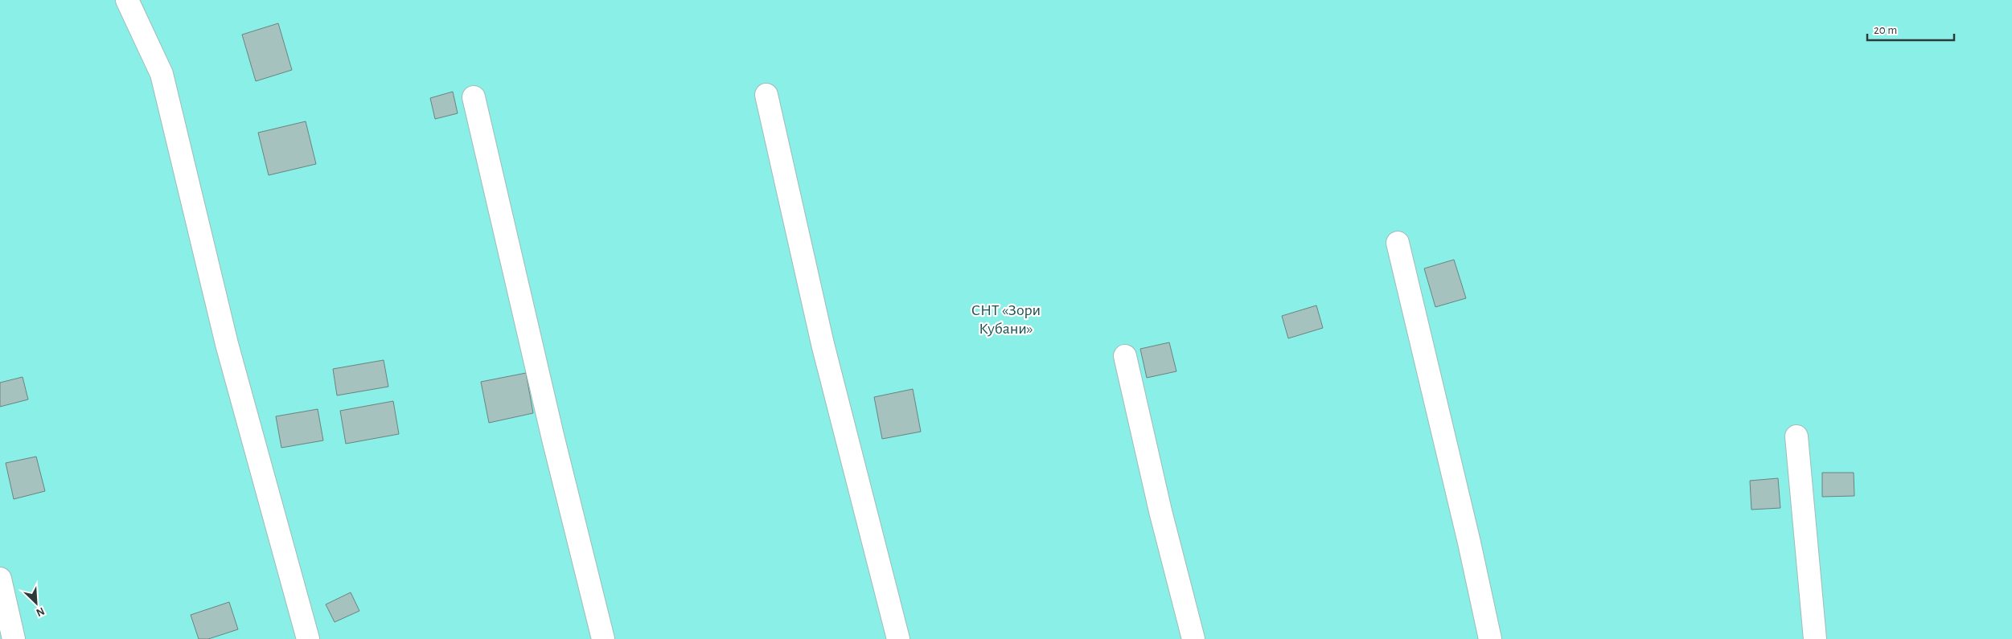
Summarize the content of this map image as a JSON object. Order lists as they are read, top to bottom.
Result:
{
  "parks": ["СНТ «Зори Кубани»"],
  "scale_bar": "20 m",
  "north": "bottom right"
}
